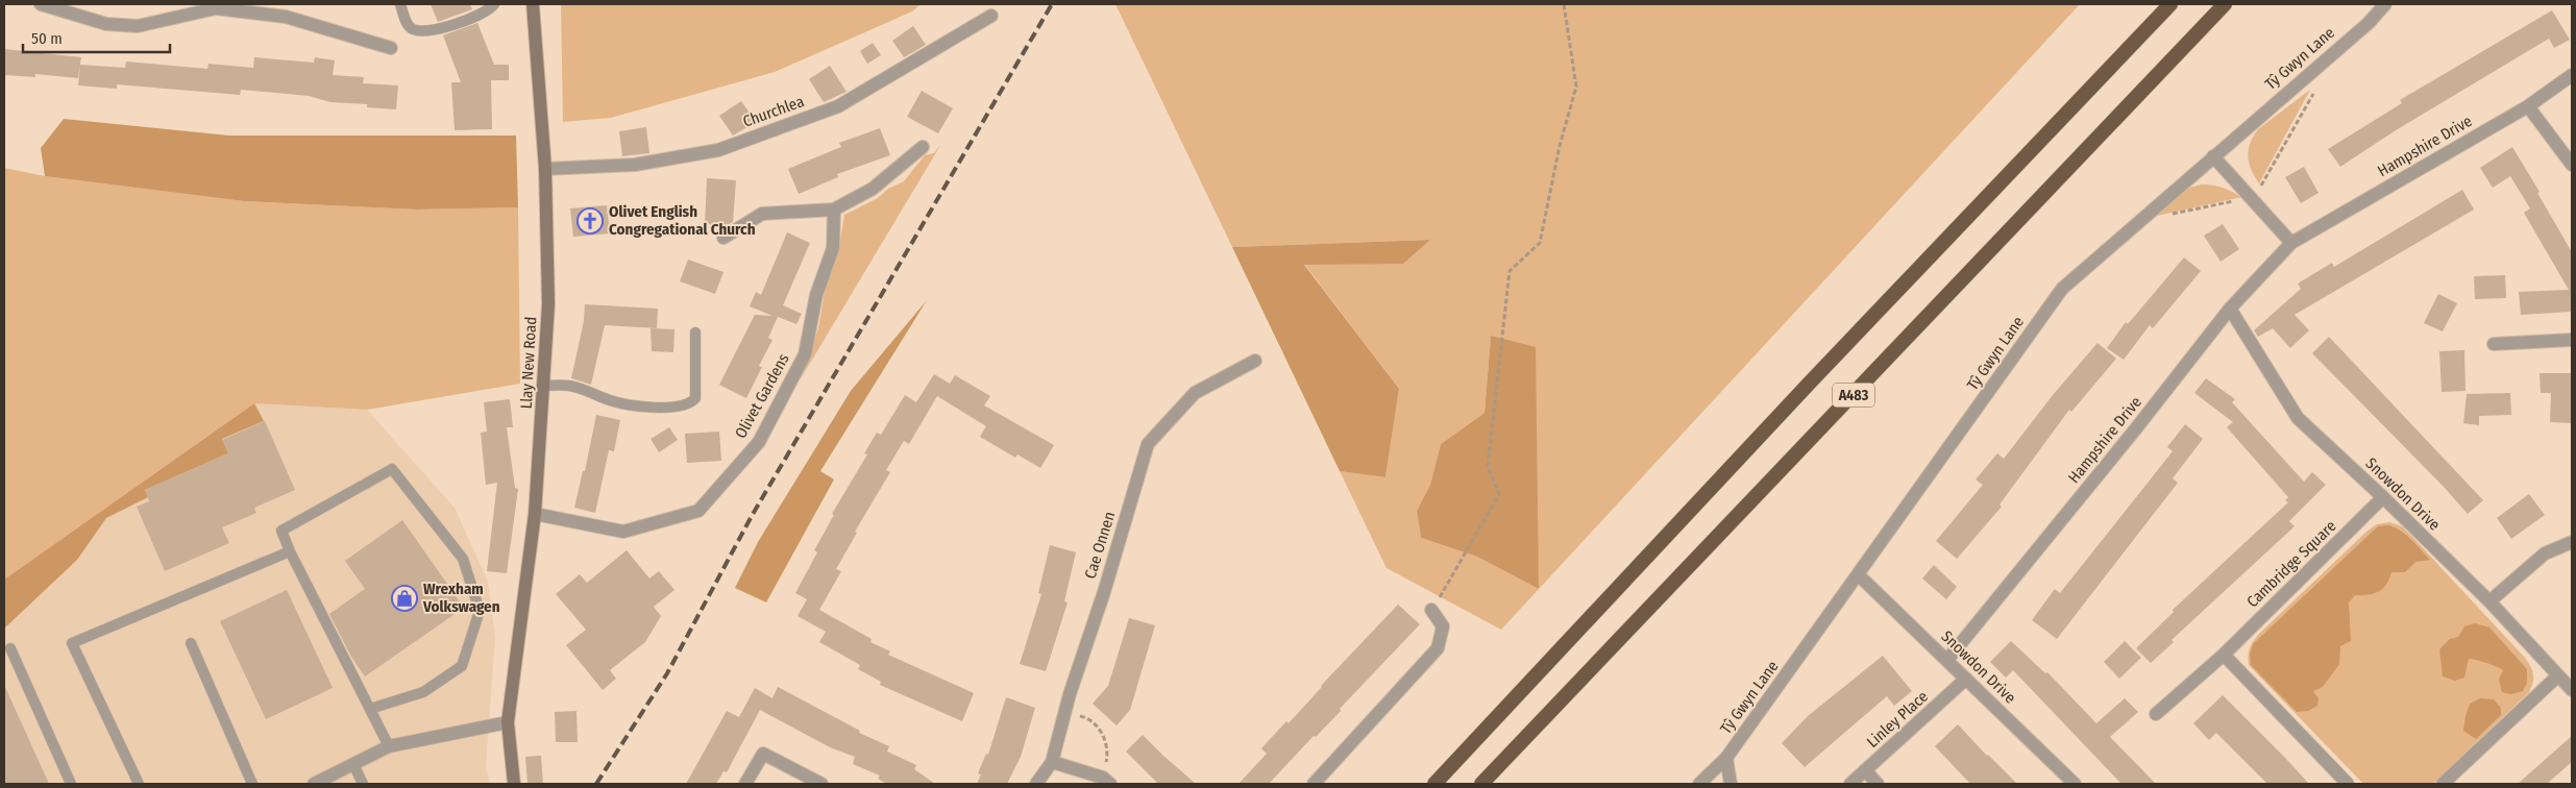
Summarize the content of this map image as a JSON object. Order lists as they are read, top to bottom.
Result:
{
  "streets": {
    "highway": ["A483"],
    "main road": ["Llay New Road"],
    "street": [
      "Tŷ Gwyn Lane",
      "Churchlea",
      "Hampshire Drive",
      "Olivet Gardens",
      "Snowdon Drive",
      "Cae Onnen",
      "Cambridge Square",
      "Linley Place"
    ]
  },
  "crossings": [
    ["Tŷ Gwyn Lane", "Snowdon Drive"],
    ["Churchlea", "Llay New Road"],
    ["Hampshire Drive", "Snowdon Drive"],
    ["Llay New Road", "Olivet Gardens"],
    ["Snowdon Drive", "Cambridge Square"],
    ["Snowdon Drive", "Linley Place"]
  ],
  "places": {
    "church": ["Olivet English Congregational Church"],
    "shop": ["Wrexham Volkswagen"]
  },
  "scale_bar": "50 m"
}
